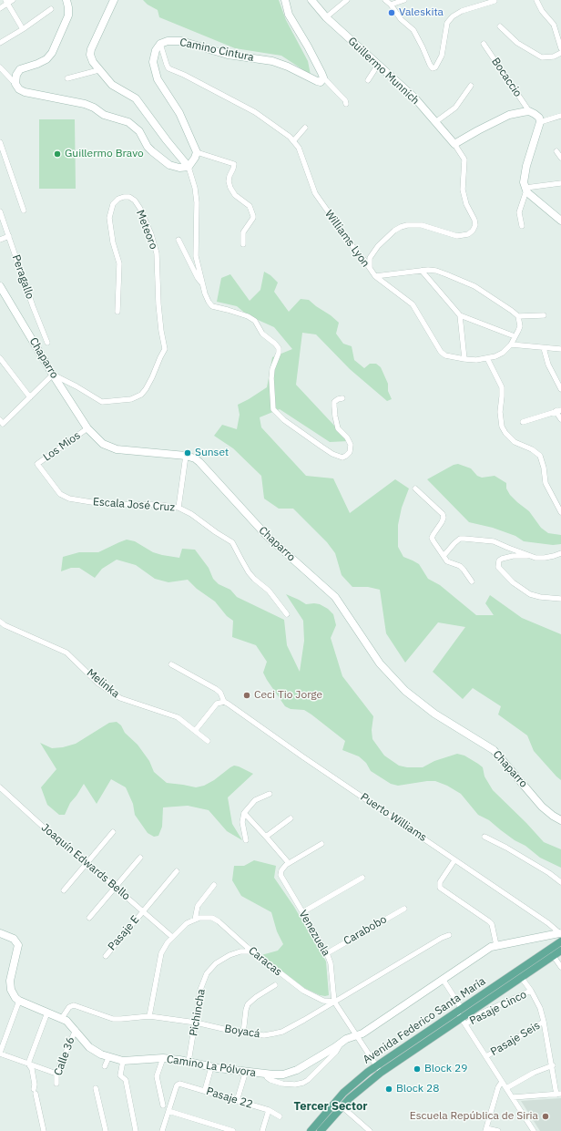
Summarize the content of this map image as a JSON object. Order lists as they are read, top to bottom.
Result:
{
  "streets": {
    "main road": ["Avenida Federico Santa María"],
    "street": [
      "Camino Cintura",
      "Guillermo Munnich",
      "Bocaccio",
      "Meteoro",
      "Williams Lyon",
      "Peragallo",
      "Chaparro",
      "Los Mios",
      "Escala José Cruz",
      "Melinka",
      "Puerto Williams",
      "Joaquín Edwards Bello",
      "Carabobo",
      "Pasaje E",
      "Venezuela",
      "Caracas",
      "Pasaje Cinco",
      "Pichincha",
      "Boyacá",
      "Pasaje Seis",
      "Calle 36",
      "Camino La Pólvora",
      "Pasaje 22"
    ]
  },
  "crossings": [
    ["Camino Cintura", "Williams Lyon"],
    ["Meteoro", "Chaparro"],
    ["Chaparro", "Los Mios"],
    ["Los Mios", "Escala José Cruz"],
    ["Puerto Williams", "Camino La Pólvora"],
    ["Joaquín Edwards Bello", "Pasaje E"],
    ["Carabobo", "Venezuela"],
    ["Venezuela", "Caracas"],
    ["Venezuela", "Avenida Federico Santa María"],
    ["Venezuela", "Boyacá"],
    ["Venezuela", "Camino La Pólvora"],
    ["Caracas", "Pichincha"],
    ["Caracas", "Boyacá"],
    ["Pasaje Cinco", "Avenida Federico Santa María"],
    ["Pichincha", "Boyacá"],
    ["Pichincha", "Camino La Pólvora"],
    ["Boyacá", "Camino La Pólvora"],
    ["Calle 36", "Camino La Pólvora"]
  ],
  "districts": ["Tercer Sector"],
  "places": [
    "Valeskita",
    "Guillermo Bravo",
    "Sunset",
    "Ceci Tio Jorge",
    "Block 29",
    "Block 28",
    "Escuela República de Siria"
  ]
}
